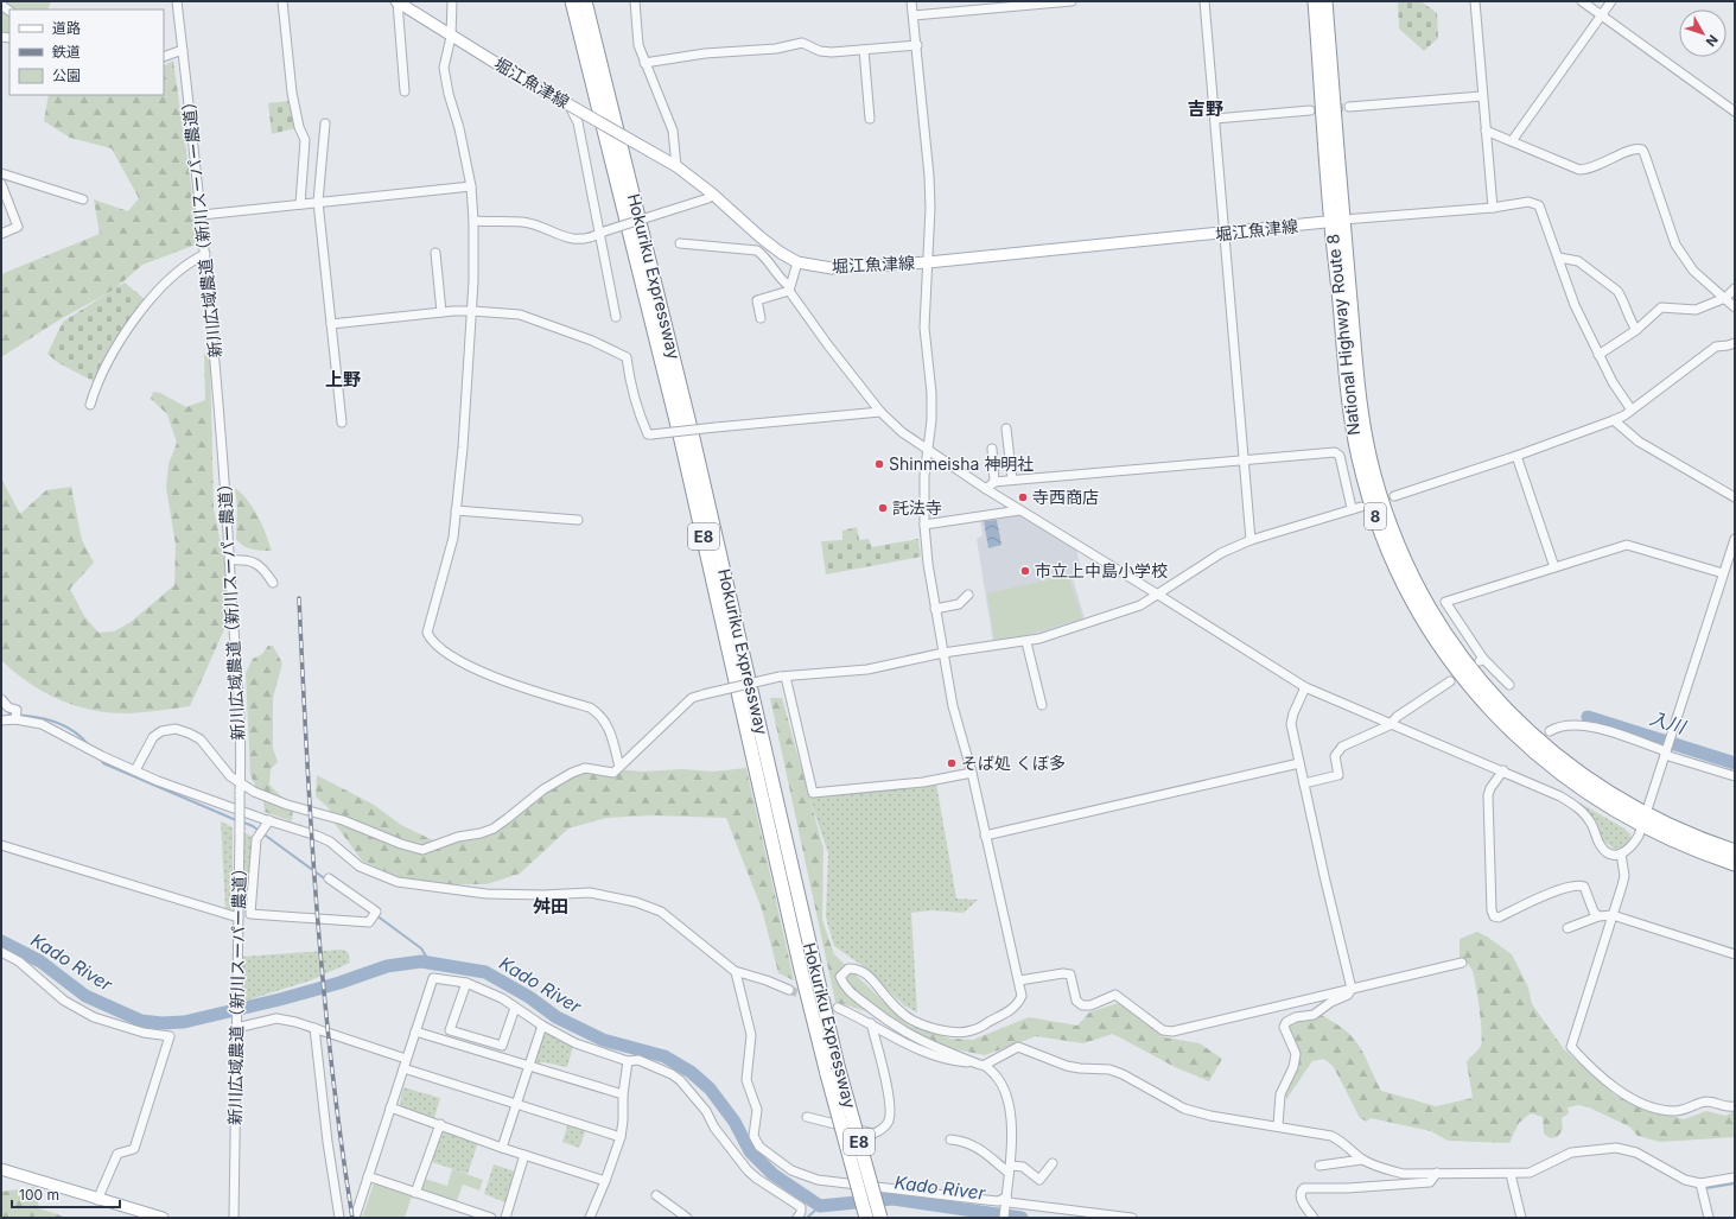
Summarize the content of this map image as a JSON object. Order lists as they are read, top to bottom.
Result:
{
  "streets": {
    "highway": [
      "Hokuriku Expressway",
      "National Highway Route 8",
      "8",
      "E8"
    ],
    "main road": ["堀江魚津線"],
    "street": ["新川広域農道（新川スーパー農道）"]
  },
  "crossings": [
    ["堀江魚津線", "National Highway Route 8"]
  ],
  "districts": ["吉野", "上野", "舛田"],
  "water": ["入川", "Kado River"],
  "places": [
    "Shinmeisha 神明社",
    "寺西商店",
    "託法寺",
    "市立上中島小学校",
    "そば処 くぼ多"
  ],
  "legend": ["道路", "鉄道", "公園"],
  "scale_bar": "100 m",
  "north": "bottom right"
}
